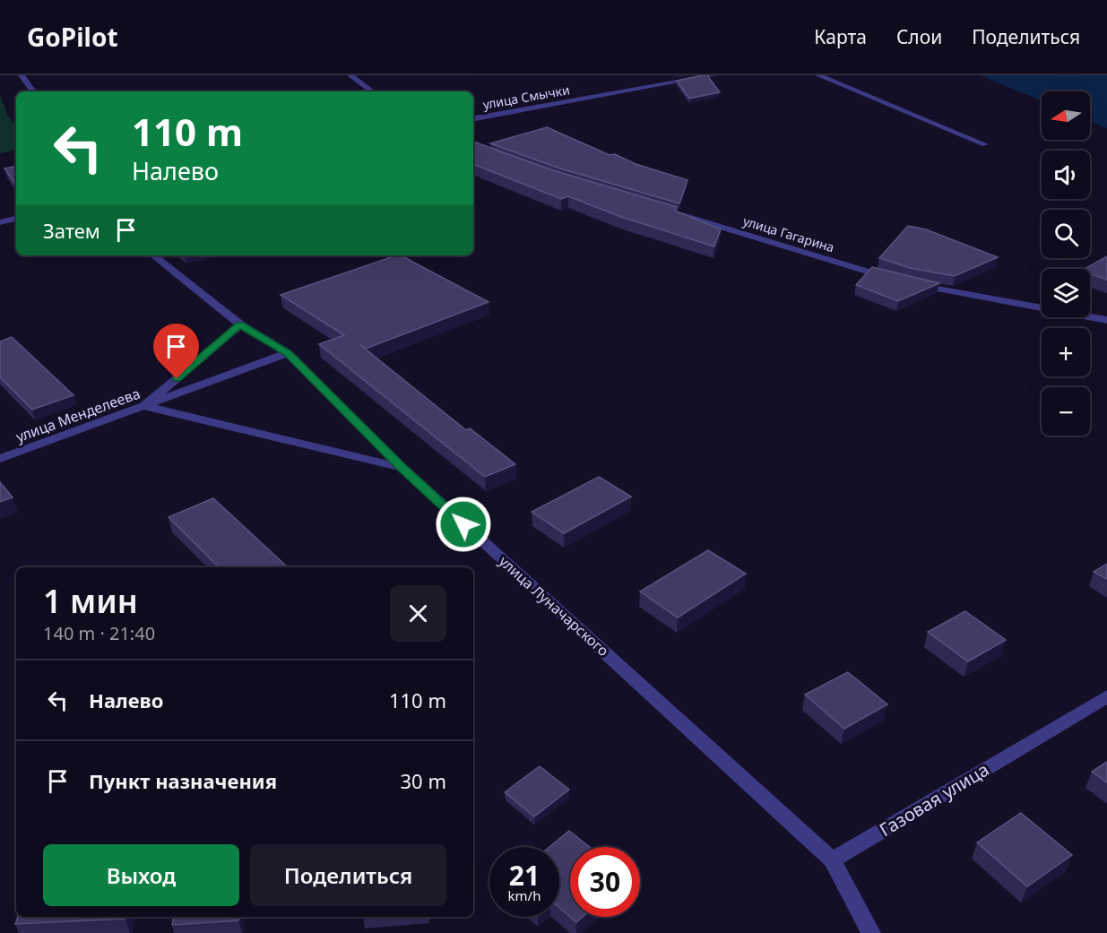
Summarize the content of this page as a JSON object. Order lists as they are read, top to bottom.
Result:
{
  "streets": {
    "street": [
      "улица Смычки",
      "улица Гагарина",
      "улица Менделеева",
      "улица Луначарского",
      "Газовая улица"
    ]
  },
  "crossings": [
    ["улица Менделеева", "улица Луначарского"],
    ["улица Луначарского", "Газовая улица"]
  ],
  "north": "left",
  "page": {
    "header": "GoPilot",
    "nav": ["Карта", "Слои", "Поделиться"],
    "map_buttons": ["+", "−"],
    "turn": ["110 m", "Налево"],
    "then": "Затем",
    "heading": ["1 мин", "140 m · 21:40"],
    "list": [
      {
        "name": "Налево",
        "value": "110 m"
      },
      {
        "name": "Пункт назначения",
        "value": "30 m"
      }
    ],
    "buttons": ["Выход", "Поделиться"],
    "speed": "21 km/h",
    "limit": "30"
  }
}
